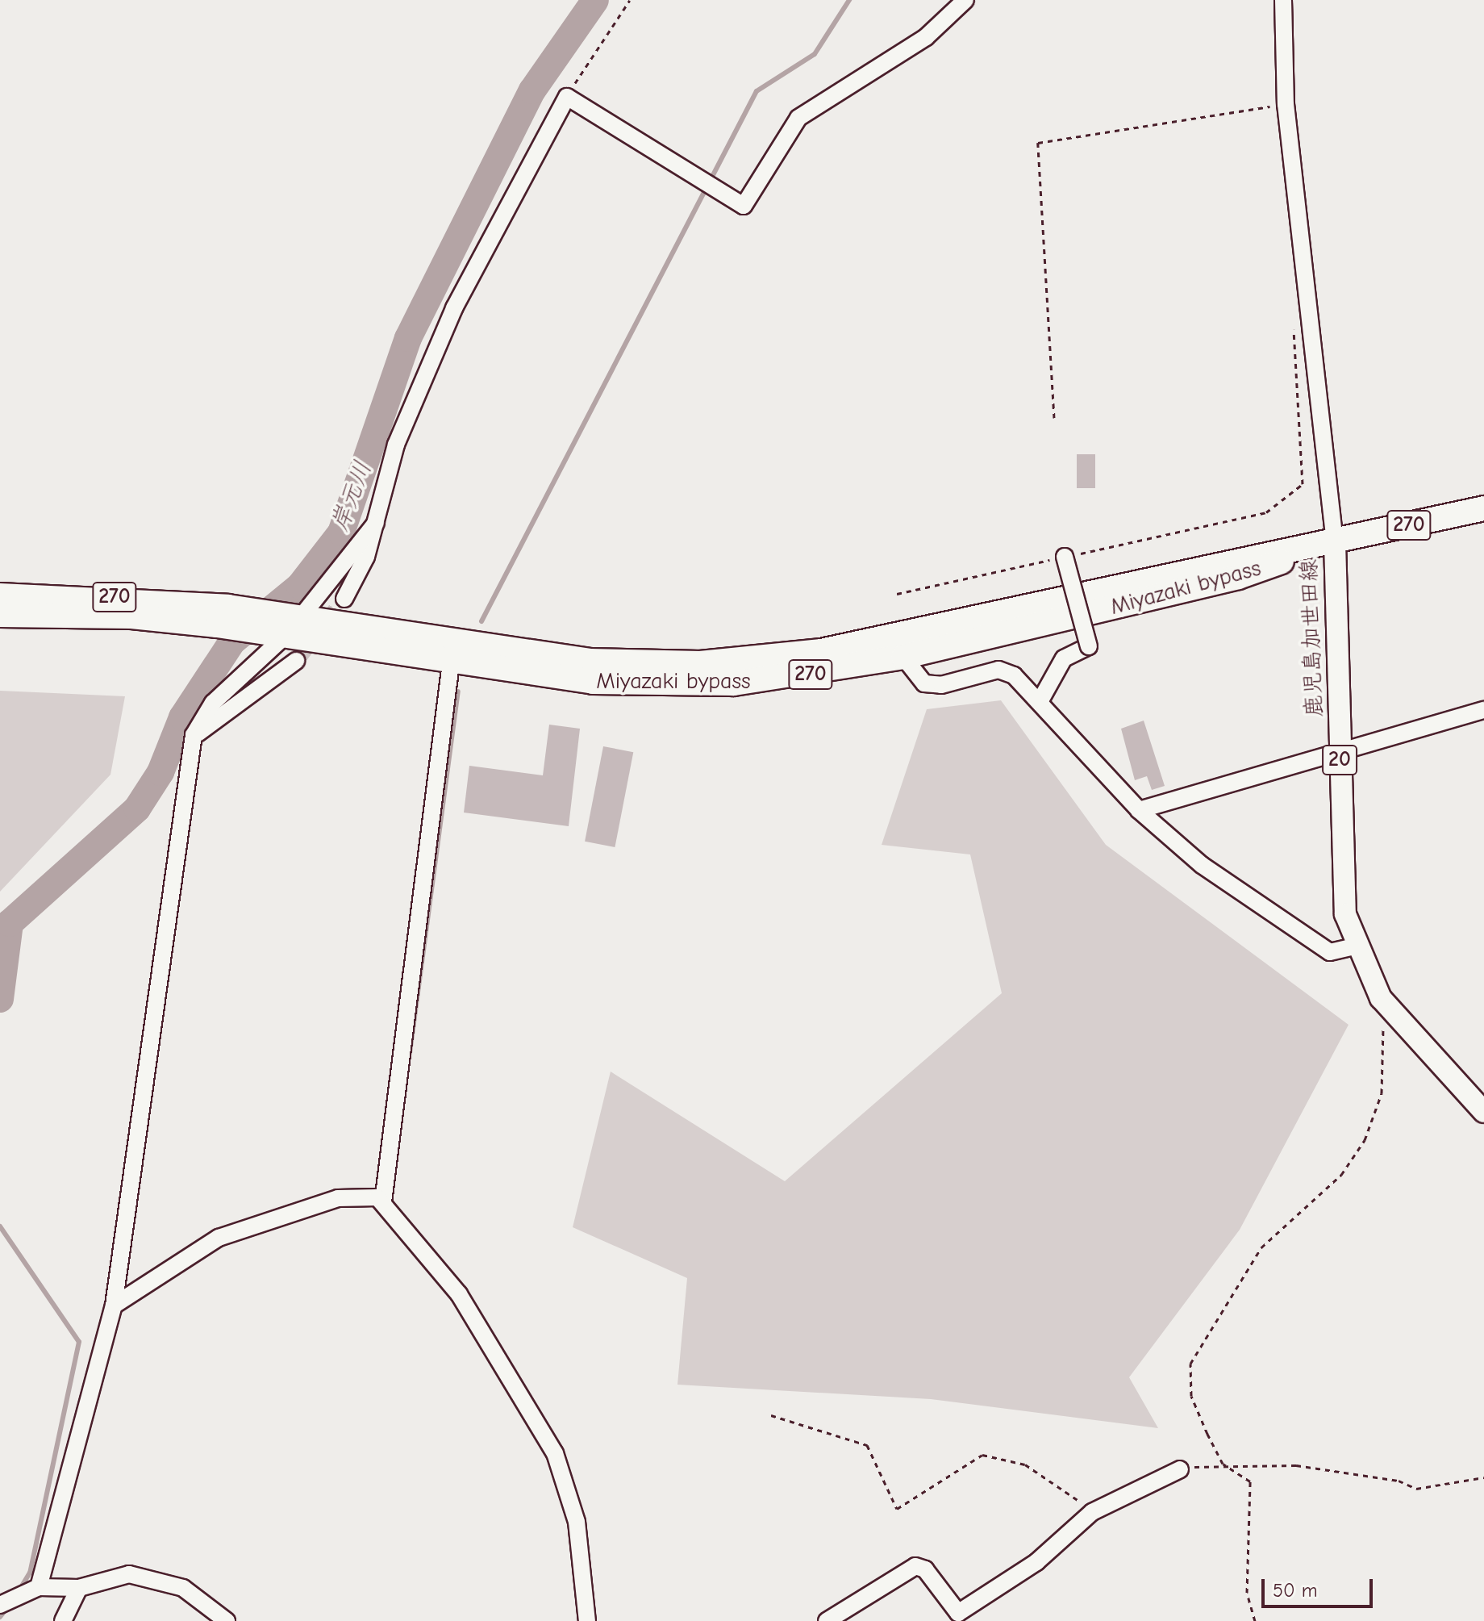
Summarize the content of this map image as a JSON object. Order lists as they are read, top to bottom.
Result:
{
  "streets": {
    "highway": ["270", "Miyazaki bypass"],
    "main road": ["鹿児島加世田線", "20"]
  },
  "crossings": [
    ["Miyazaki bypass", "鹿児島加世田線"]
  ],
  "water": ["岸元川"],
  "scale_bar": "50 m"
}
